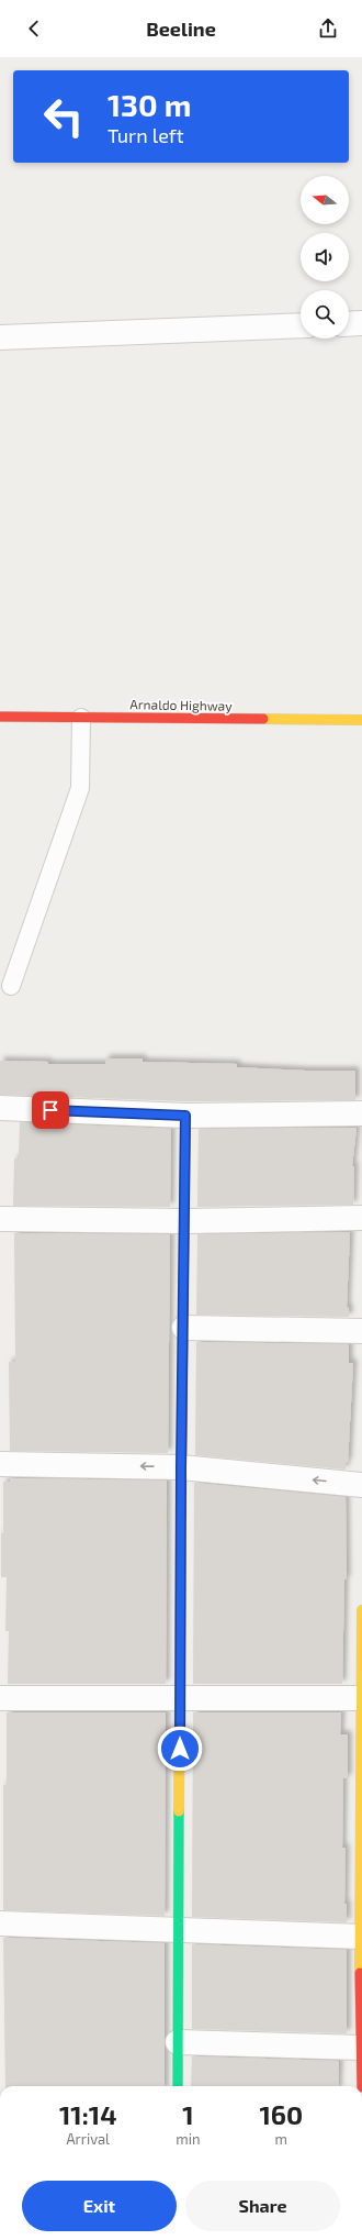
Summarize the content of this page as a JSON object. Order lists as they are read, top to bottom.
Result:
{
  "streets": {
    "street": ["Arnaldo Highway"]
  },
  "north": "left",
  "page": {
    "header": "Beeline",
    "turn": ["130 m", "Turn left"],
    "eta": [
      "11:14",
      "Arrival",
      "1",
      "min",
      "160",
      "m"
    ],
    "buttons": ["Exit", "Share"]
  }
}
